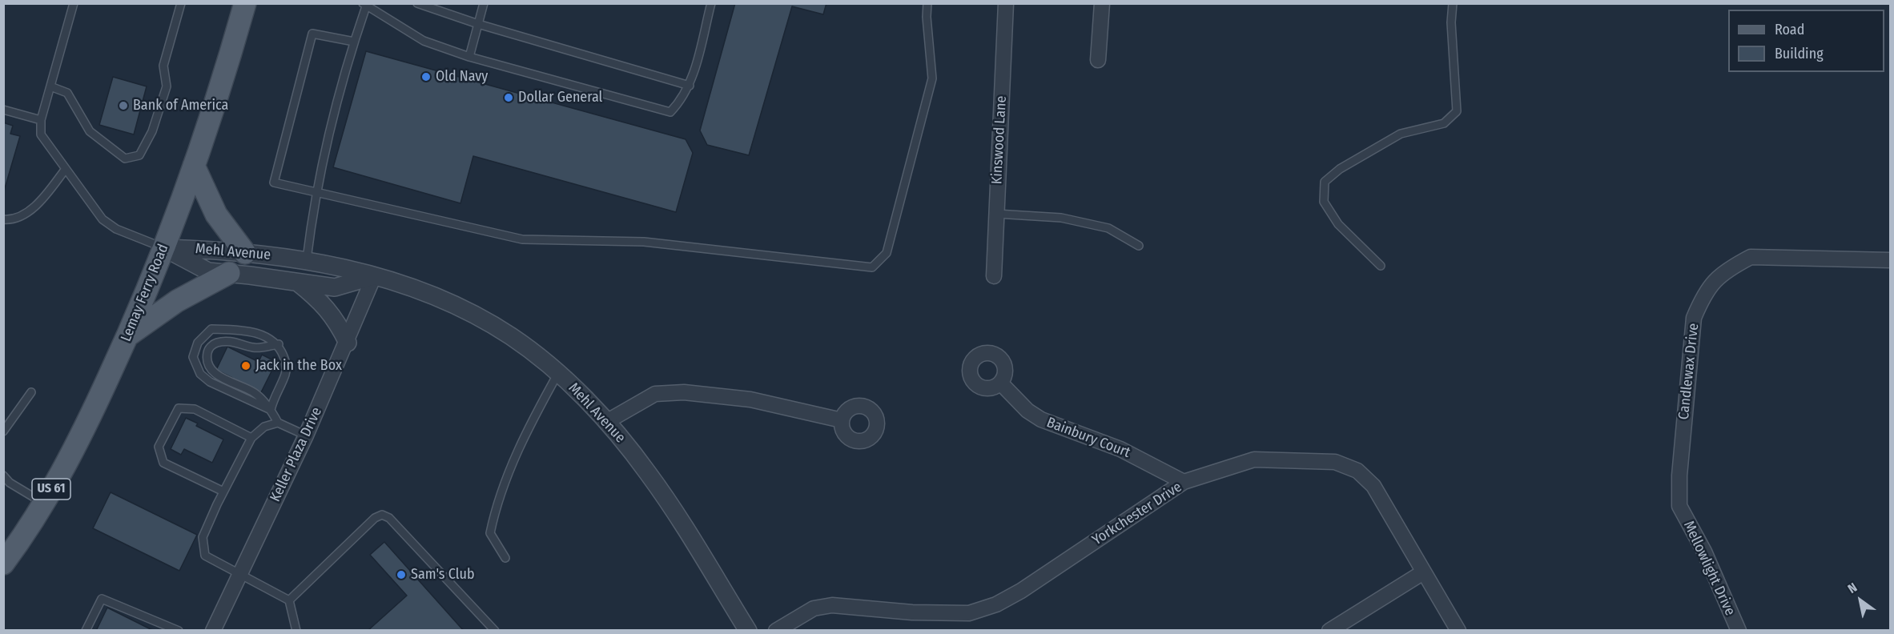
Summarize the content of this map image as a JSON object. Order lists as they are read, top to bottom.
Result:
{
  "streets": {
    "main road": ["Lemay Ferry Road", "US 61"],
    "street": [
      "Kinswood Lane",
      "Mehl Avenue",
      "Candlewax Drive",
      "Bainbury Court",
      "Keller Plaza Drive",
      "Yorkchester Drive",
      "Mellowlight Drive"
    ]
  },
  "crossings": [
    ["Mehl Avenue", "Lemay Ferry Road"],
    ["Mehl Avenue", "Keller Plaza Drive"],
    ["Candlewax Drive", "Mellowlight Drive"],
    ["Bainbury Court", "Yorkchester Drive"]
  ],
  "places": [
    "Old Navy",
    "Dollar General",
    "Bank of America",
    "Jack in the Box",
    "Sam's Club"
  ],
  "legend": ["Road", "Building"],
  "north": "top left"
}
